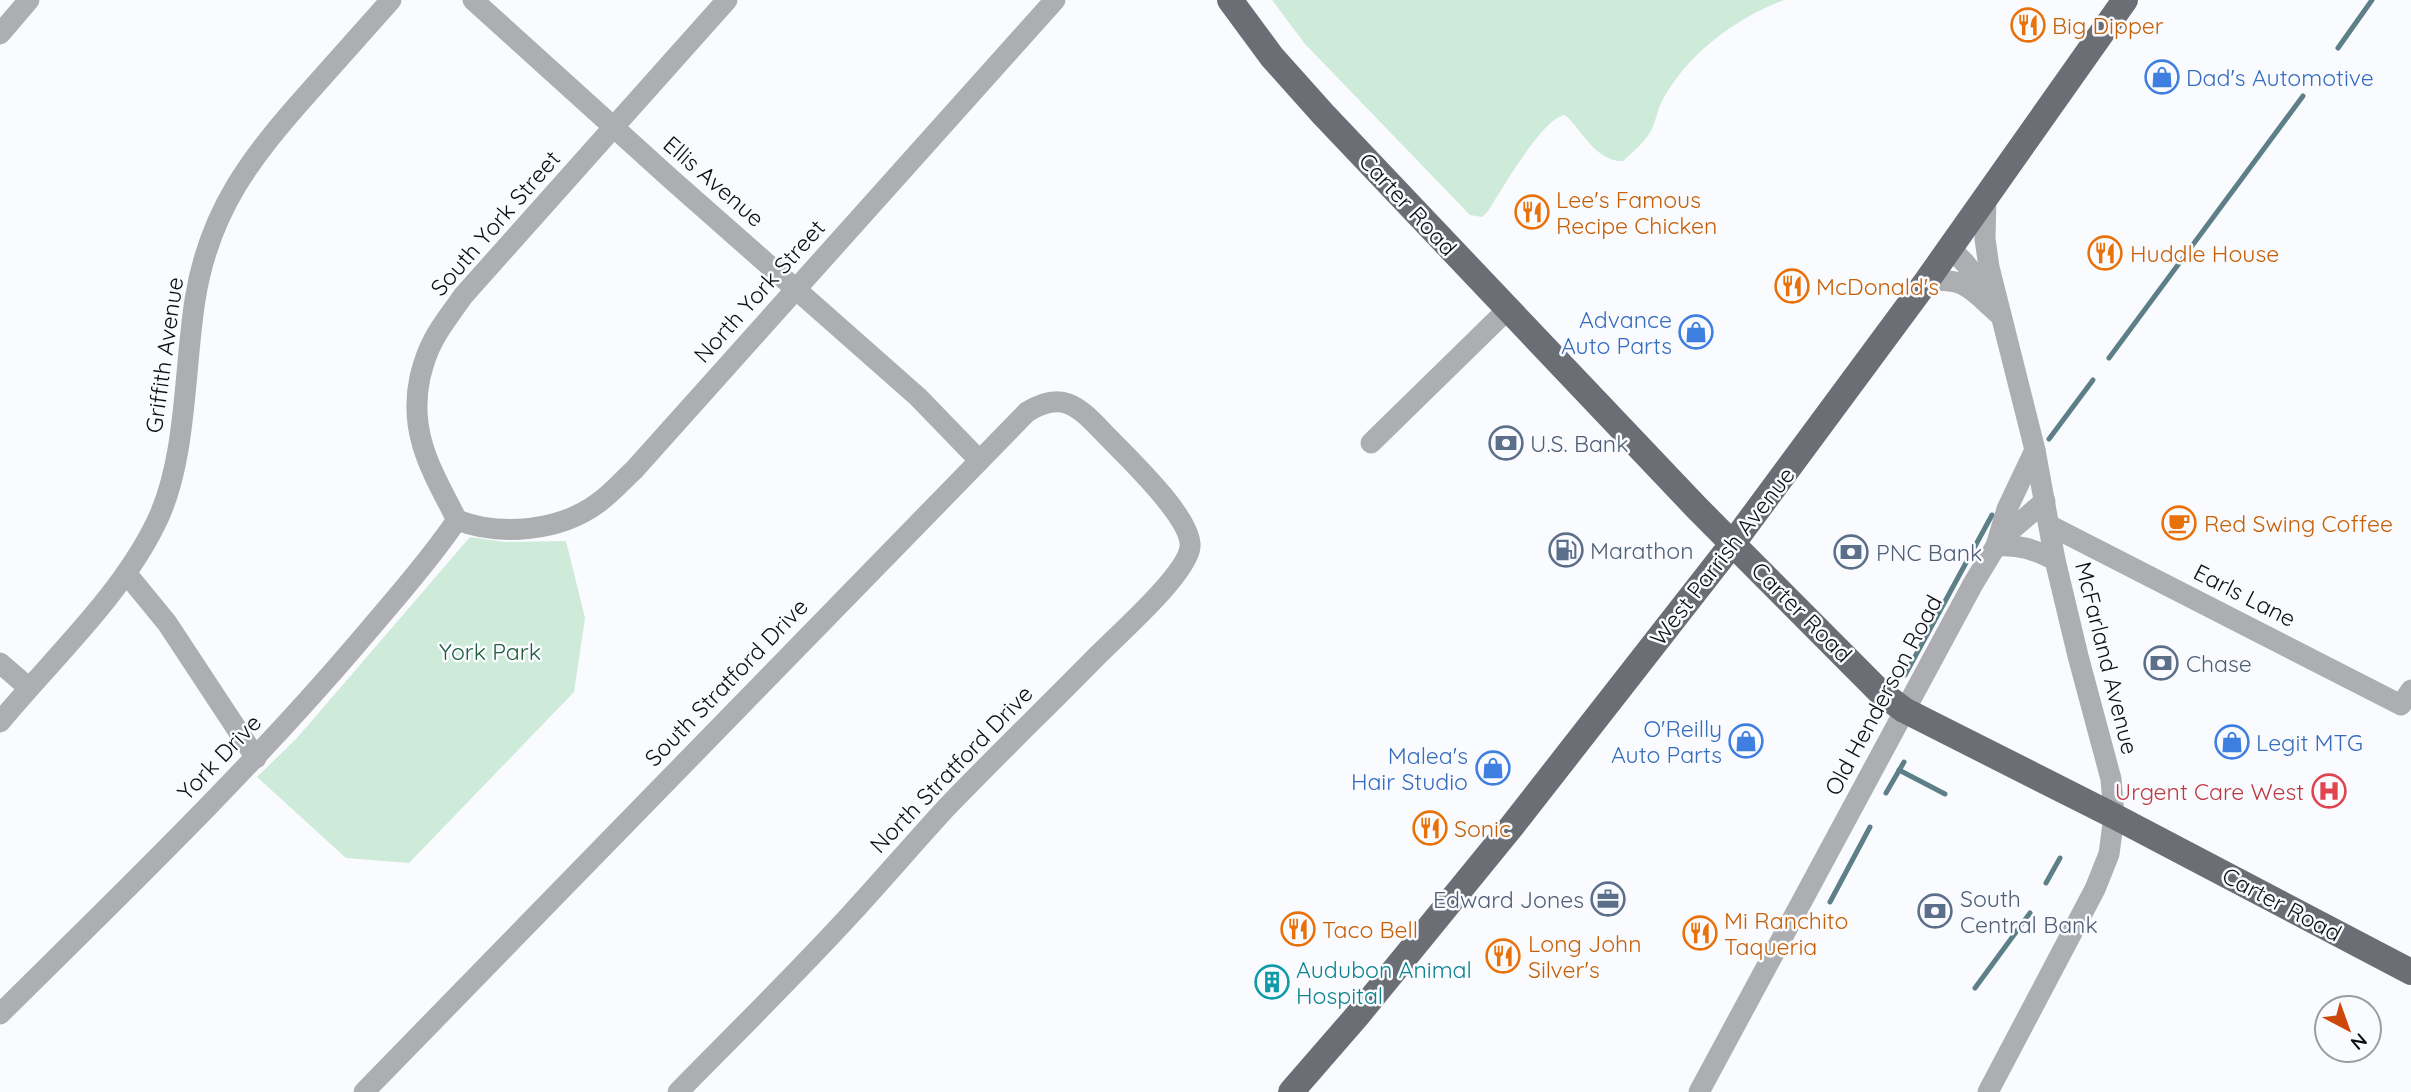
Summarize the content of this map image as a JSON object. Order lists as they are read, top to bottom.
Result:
{
  "streets": {
    "main road": ["Carter Road", "West Parrish Avenue"],
    "street": [
      "Ellis Avenue",
      "South York Street",
      "North York Street",
      "Griffith Avenue",
      "Earls Lane",
      "McFarland Avenue",
      "South Stratford Drive",
      "Old Henderson Road",
      "York Drive",
      "North Stratford Drive"
    ]
  },
  "crossings": [
    ["Ellis Avenue", "South York Street"],
    ["Ellis Avenue", "North York Street"],
    ["Ellis Avenue", "South Stratford Drive"],
    ["Carter Road", "West Parrish Avenue"],
    ["Carter Road", "McFarland Avenue"],
    ["Carter Road", "Old Henderson Road"],
    ["South York Street", "North York Street"],
    ["South York Street", "York Drive"],
    ["North York Street", "York Drive"],
    ["Earls Lane", "McFarland Avenue"],
    ["McFarland Avenue", "Old Henderson Road"],
    ["South Stratford Drive", "North Stratford Drive"]
  ],
  "parks": ["York Park"],
  "places": {
    "restaurant": [
      "Big Dipper",
      "Lee's Famous Recipe Chicken",
      "Huddle House",
      "McDonald's",
      "Sonic",
      "Taco Bell",
      "Mi Ranchito Taqueria",
      "Long John Silver's"
    ],
    "shop": [
      "Dad's Automotive",
      "Advance Auto Parts",
      "O'Reilly Auto Parts",
      "Legit MTG",
      "Malea's Hair Studio"
    ],
    "bank": [
      "U.S. Bank",
      "PNC Bank",
      "Chase",
      "South Central Bank"
    ],
    "cafe": ["Red Swing Coffee"],
    "fuel station": ["Marathon"],
    "hospital": ["Urgent Care West"],
    "office": ["Edward Jones"],
    "building": ["Audubon Animal Hospital"]
  },
  "north": "bottom right"
}
